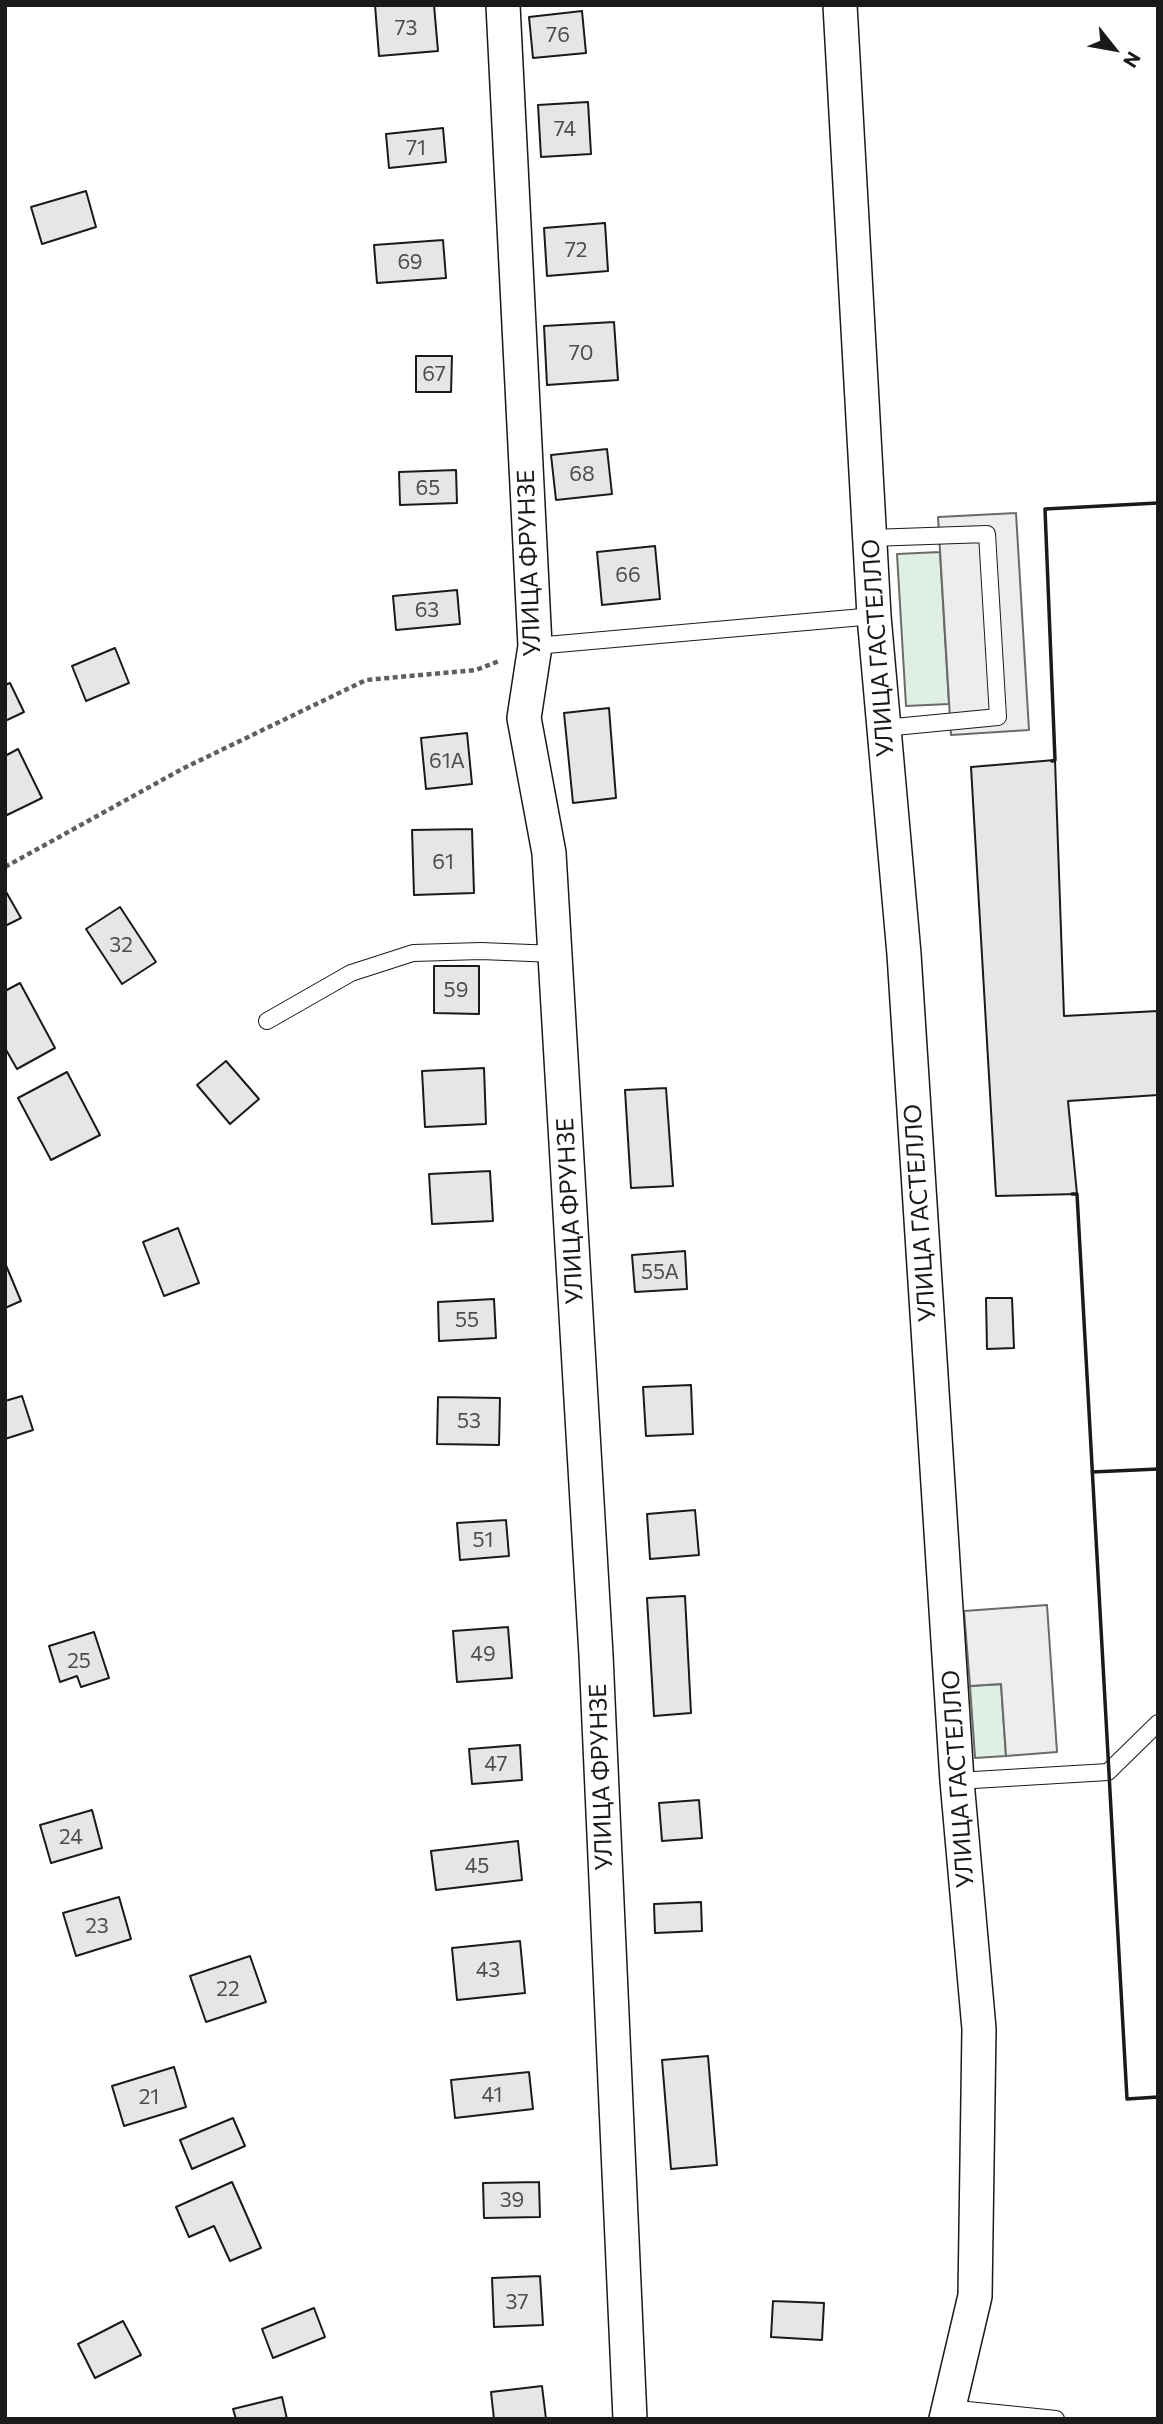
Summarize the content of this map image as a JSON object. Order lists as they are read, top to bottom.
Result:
{
  "streets": {
    "street": ["УЛИЦА ФРУНЗЕ", "УЛИЦА ГАСТЕЛЛО"]
  },
  "house_numbers": [
    "73",
    "76",
    "74",
    "71",
    "72",
    "69",
    "70",
    "67",
    "68",
    "65",
    "66",
    "63",
    "61А",
    "61",
    "32",
    "59",
    "55А",
    "55",
    "53",
    "51",
    "49",
    "25",
    "47",
    "24",
    "45",
    "23",
    "43",
    "22",
    "41",
    "21",
    "39",
    "37"
  ],
  "north": "bottom right"
}
